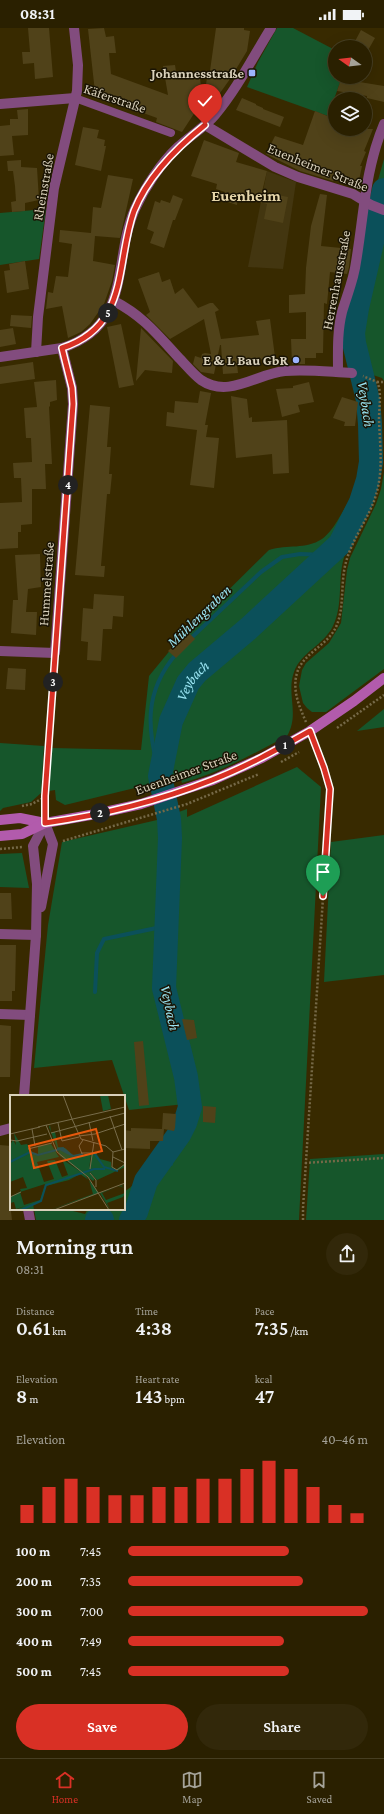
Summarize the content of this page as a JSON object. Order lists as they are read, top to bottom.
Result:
{
  "streets": {
    "main road": ["Euenheimer Straße"],
    "street": [
      "Käferstraße",
      "Rheinstraße",
      "Herrenhausstraße",
      "Hummelstraße"
    ]
  },
  "crossings": [
    ["Käferstraße", "Rheinstraße"],
    ["Euenheimer Straße", "Herrenhausstraße"]
  ],
  "districts": ["Euenheim"],
  "water": ["Veybach", "Mühlengraben"],
  "places": {
    "transit": ["Johannesstraße"],
    "other": ["E & L Bau GbR"]
  },
  "north": "left",
  "page": {
    "status": "08:31",
    "pins": [
      "5",
      "4",
      "3",
      "1",
      "2"
    ],
    "heading": ["Morning run", "08:31"],
    "stats": [
      ["Distance", "0.61 km"],
      ["Time", "4:38"],
      ["Pace", "7:35 /km"],
      ["Elevation", "8 m"],
      ["Heart rate", "143 bpm"],
      ["kcal", "47"]
    ],
    "chart": ["Elevation", "40–46 m"],
    "list": [
      {
        "name": "100 m",
        "note": "7:45"
      },
      {
        "name": "200 m",
        "note": "7:35"
      },
      {
        "name": "300 m",
        "note": "7:00"
      },
      {
        "name": "400 m",
        "note": "7:49"
      },
      {
        "name": "500 m",
        "note": "7:45"
      }
    ],
    "buttons": ["Save", "Share"],
    "tabs": ["Home", "Map", "Saved"]
  }
}
